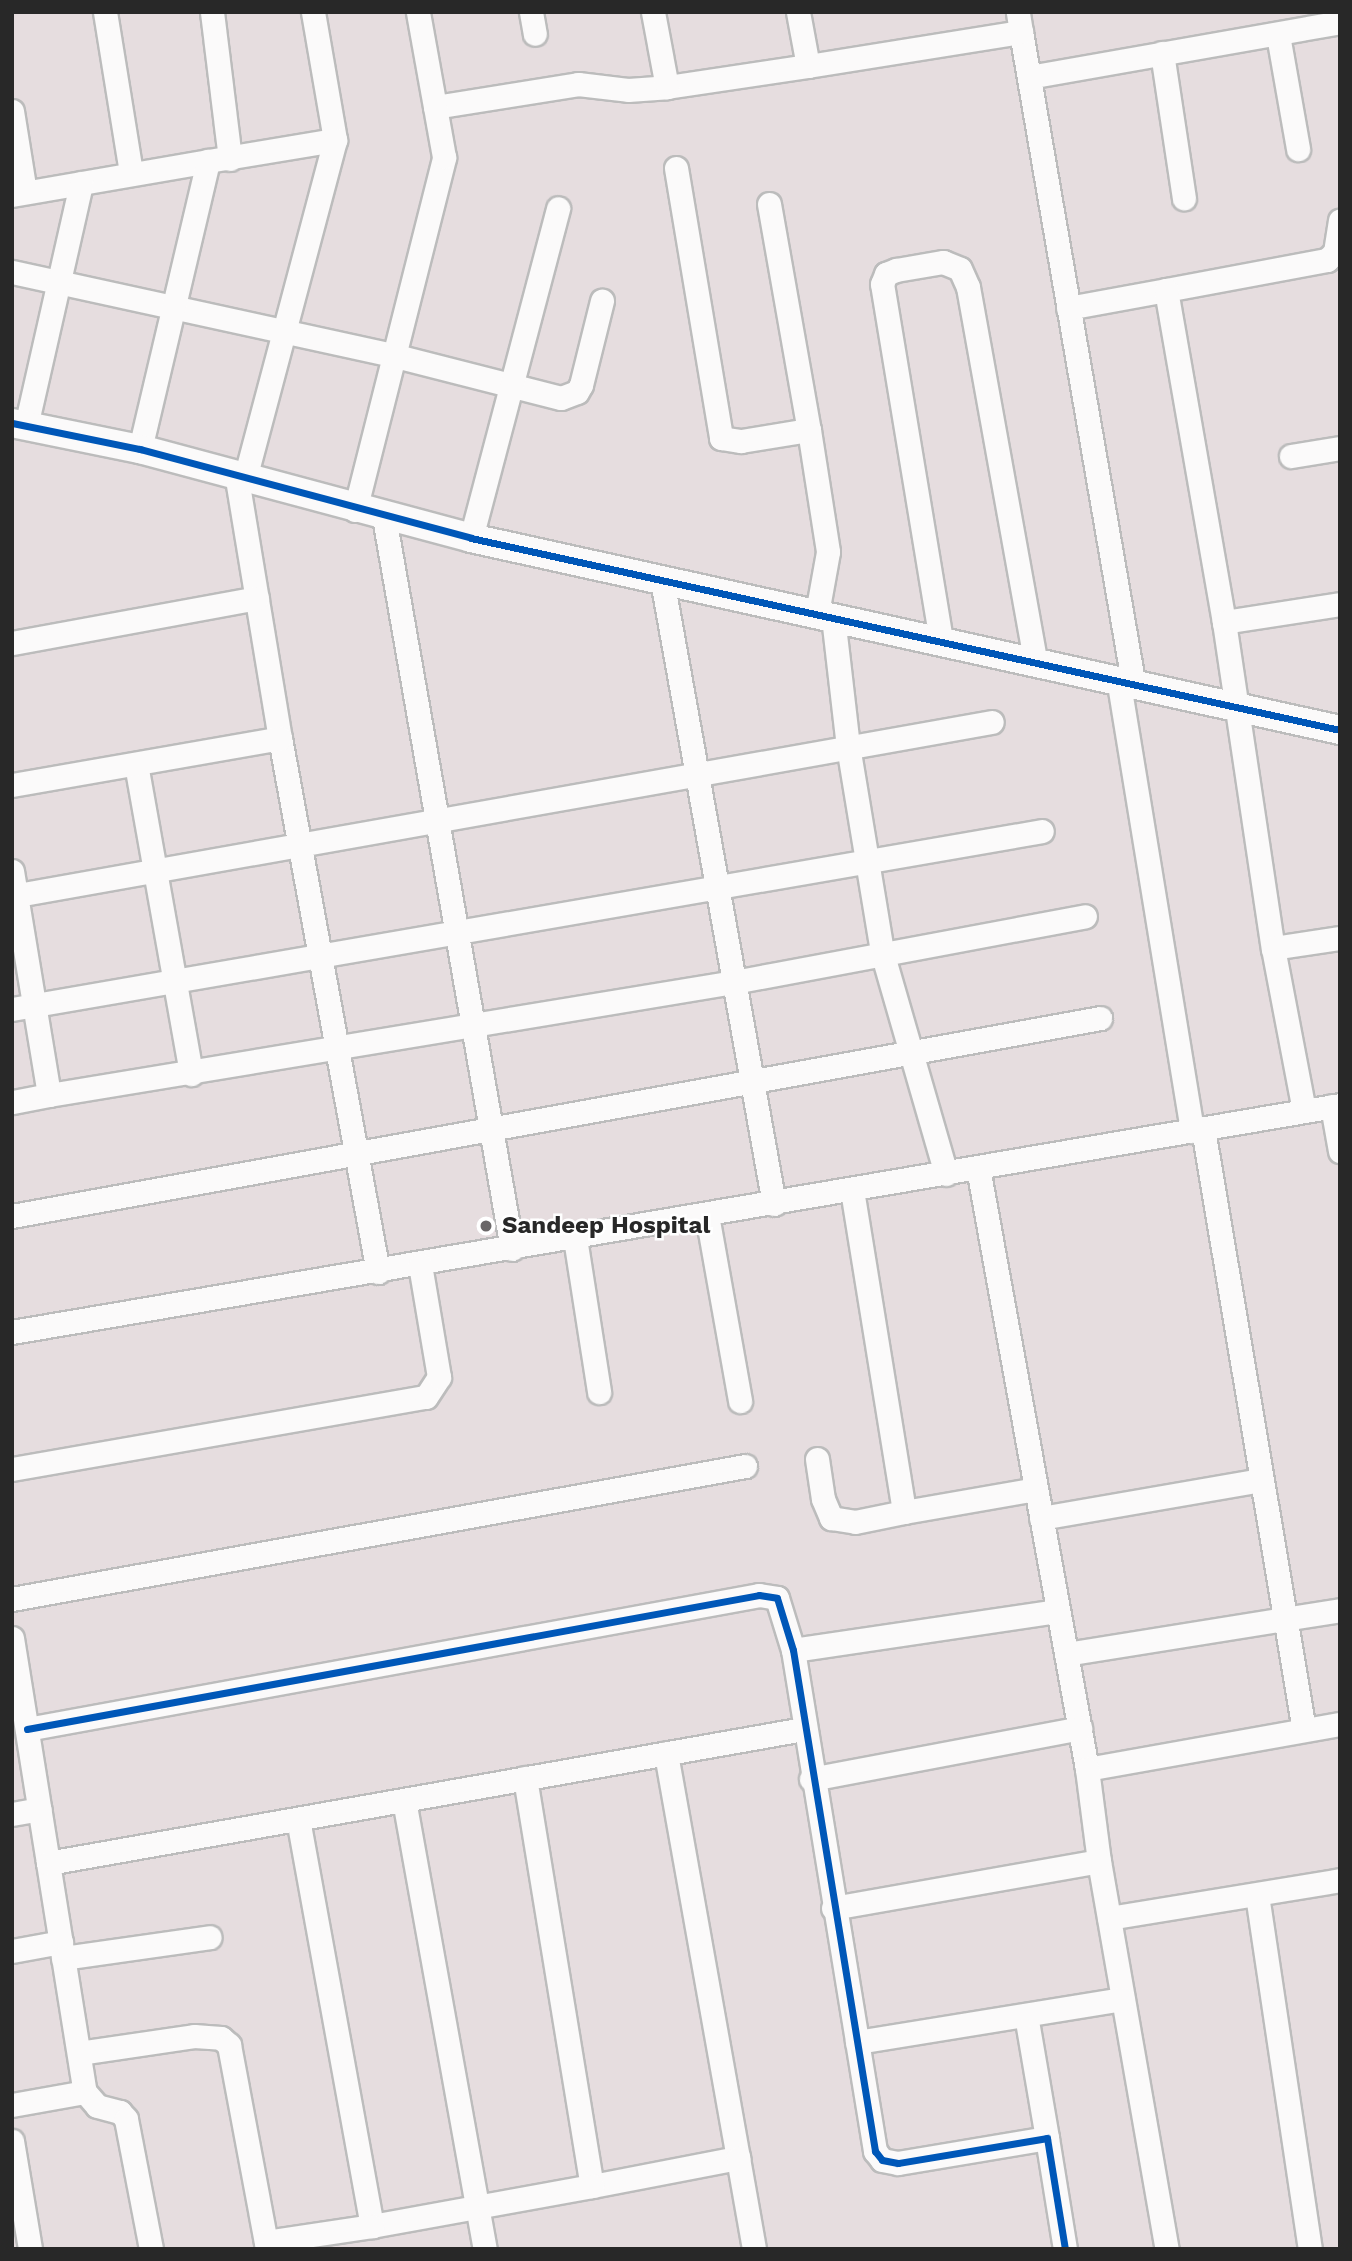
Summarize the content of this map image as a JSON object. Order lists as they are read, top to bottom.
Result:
{
  "places": ["Sandeep Hospital"]
}
